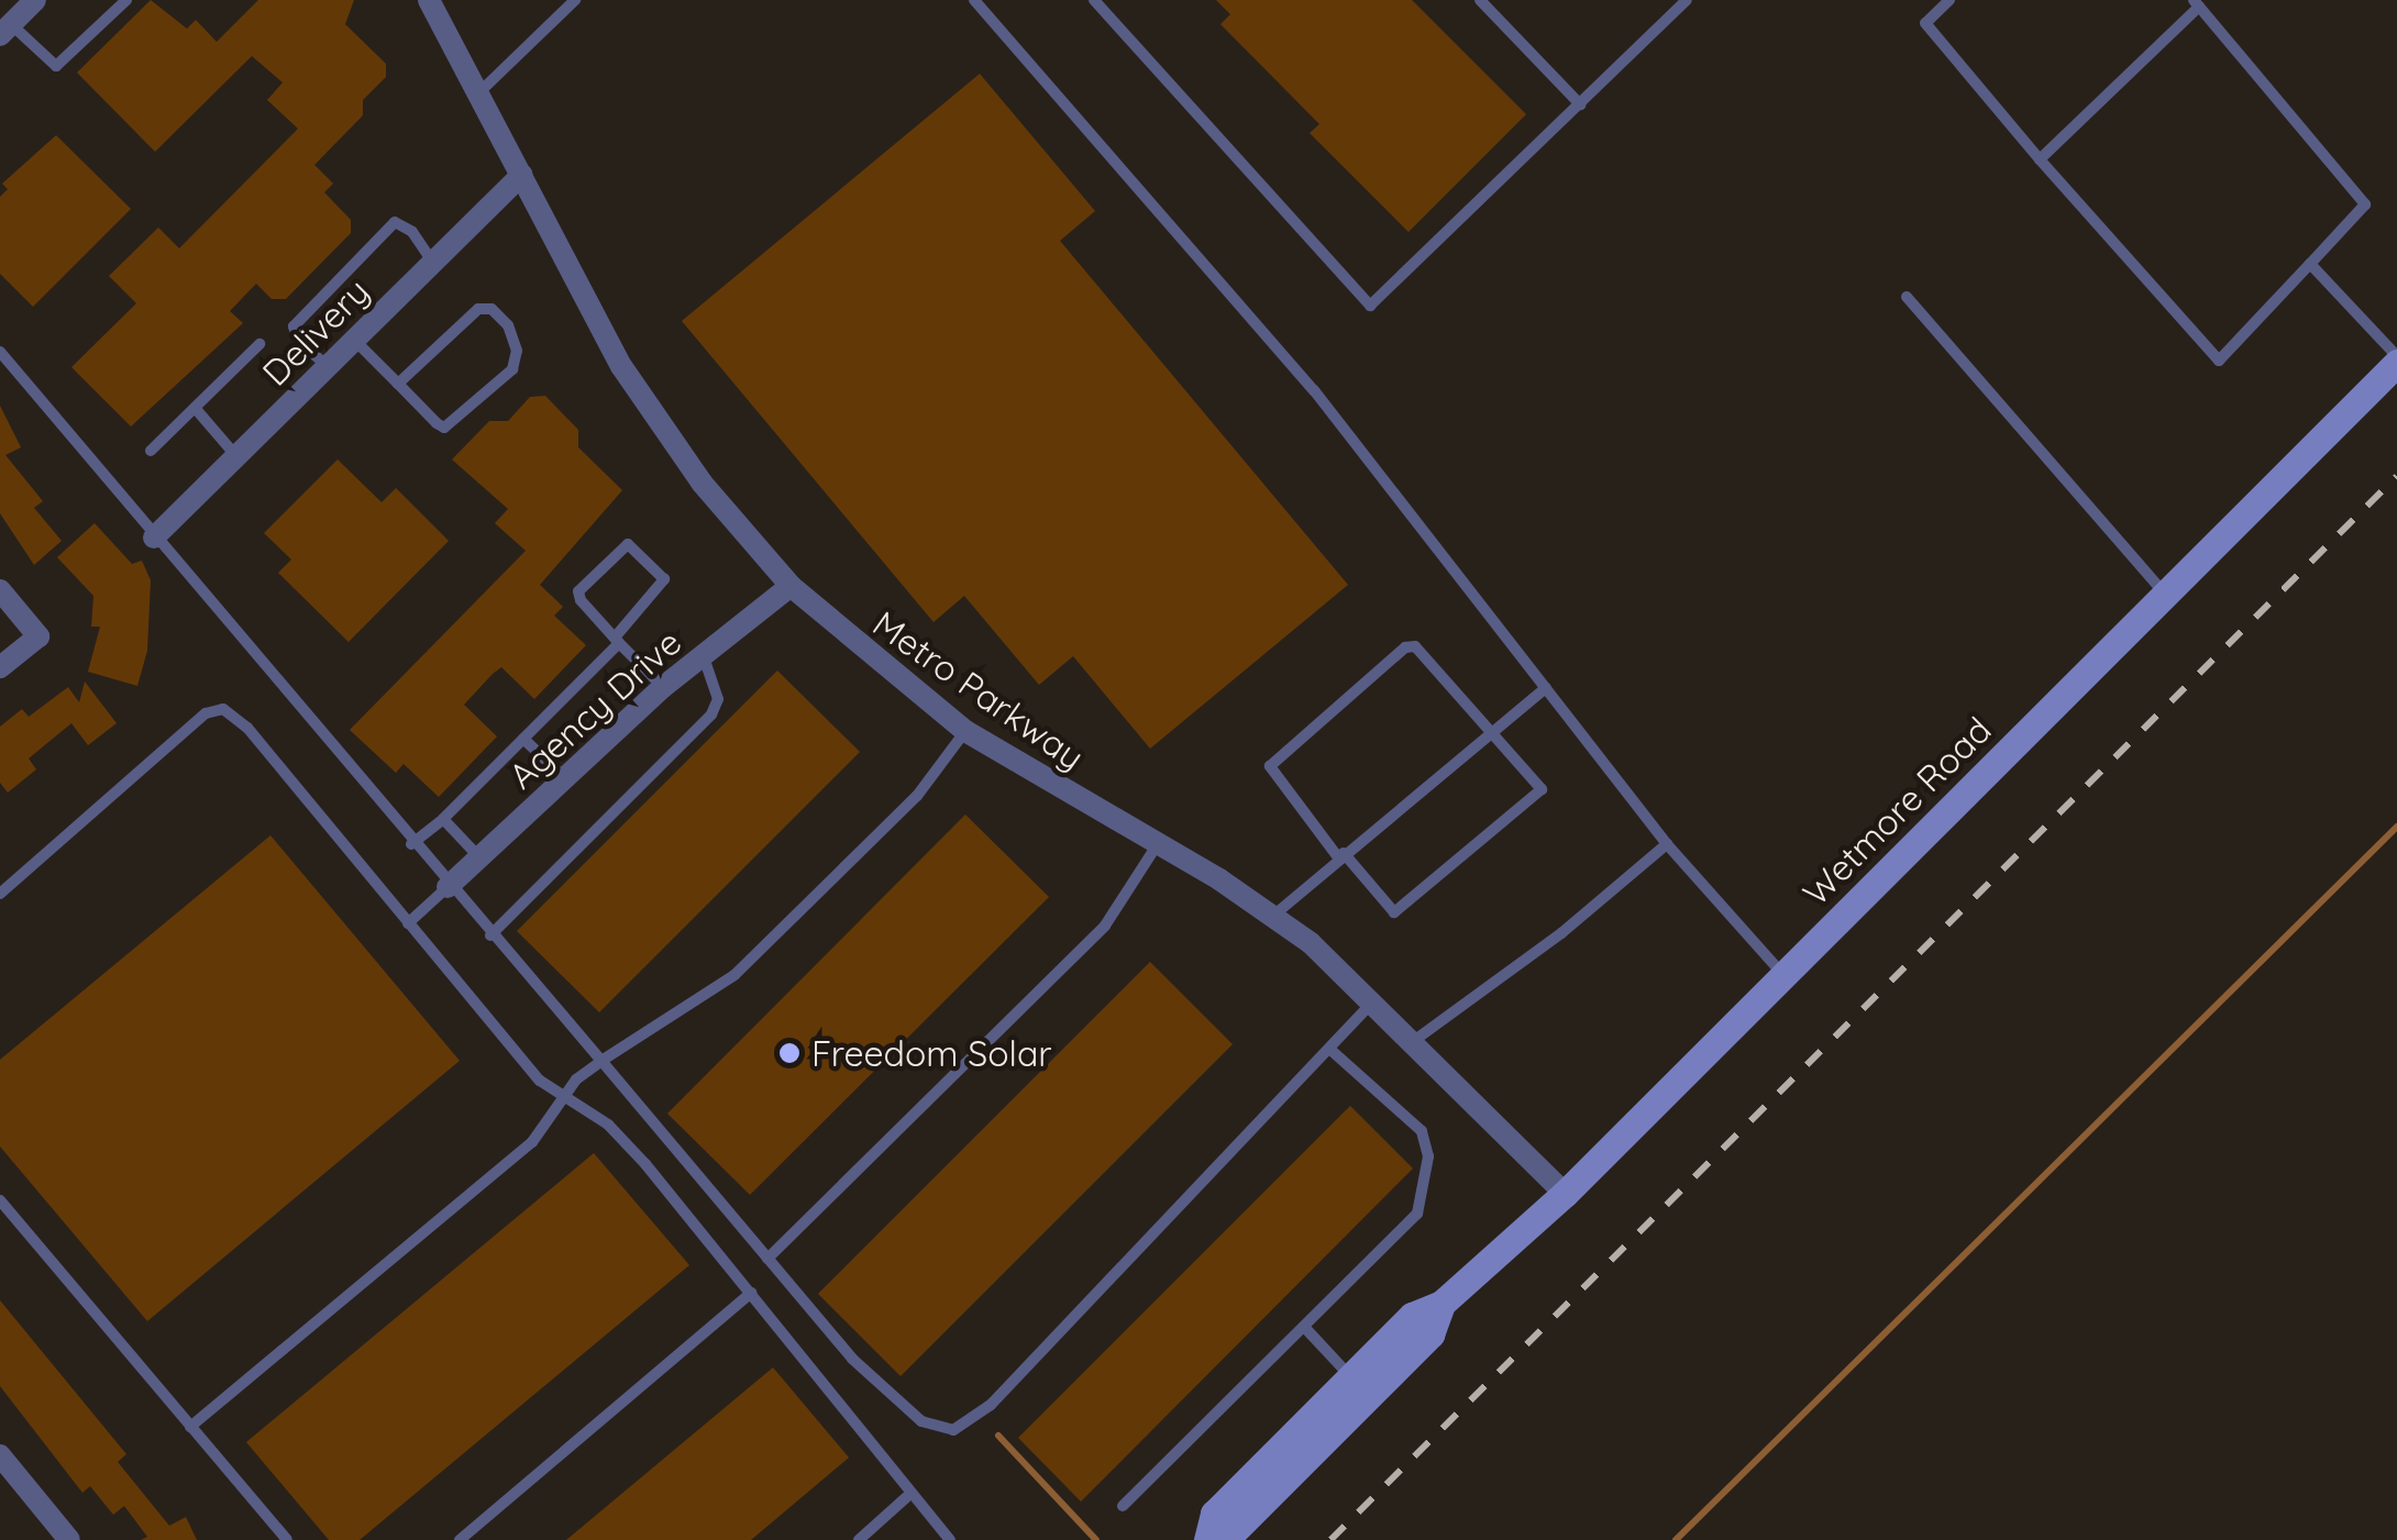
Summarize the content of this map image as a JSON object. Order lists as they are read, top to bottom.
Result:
{
  "streets": {
    "main road": ["Wetmore Road"],
    "street": ["Delivery", "Metro Parkway", "Agency Drive"]
  },
  "crossings": [
    ["Delivery", "Metro Parkway"],
    ["Metro Parkway", "Agency Drive"],
    ["Metro Parkway", "Wetmore Road"]
  ],
  "places": ["Freedom Solar"]
}
